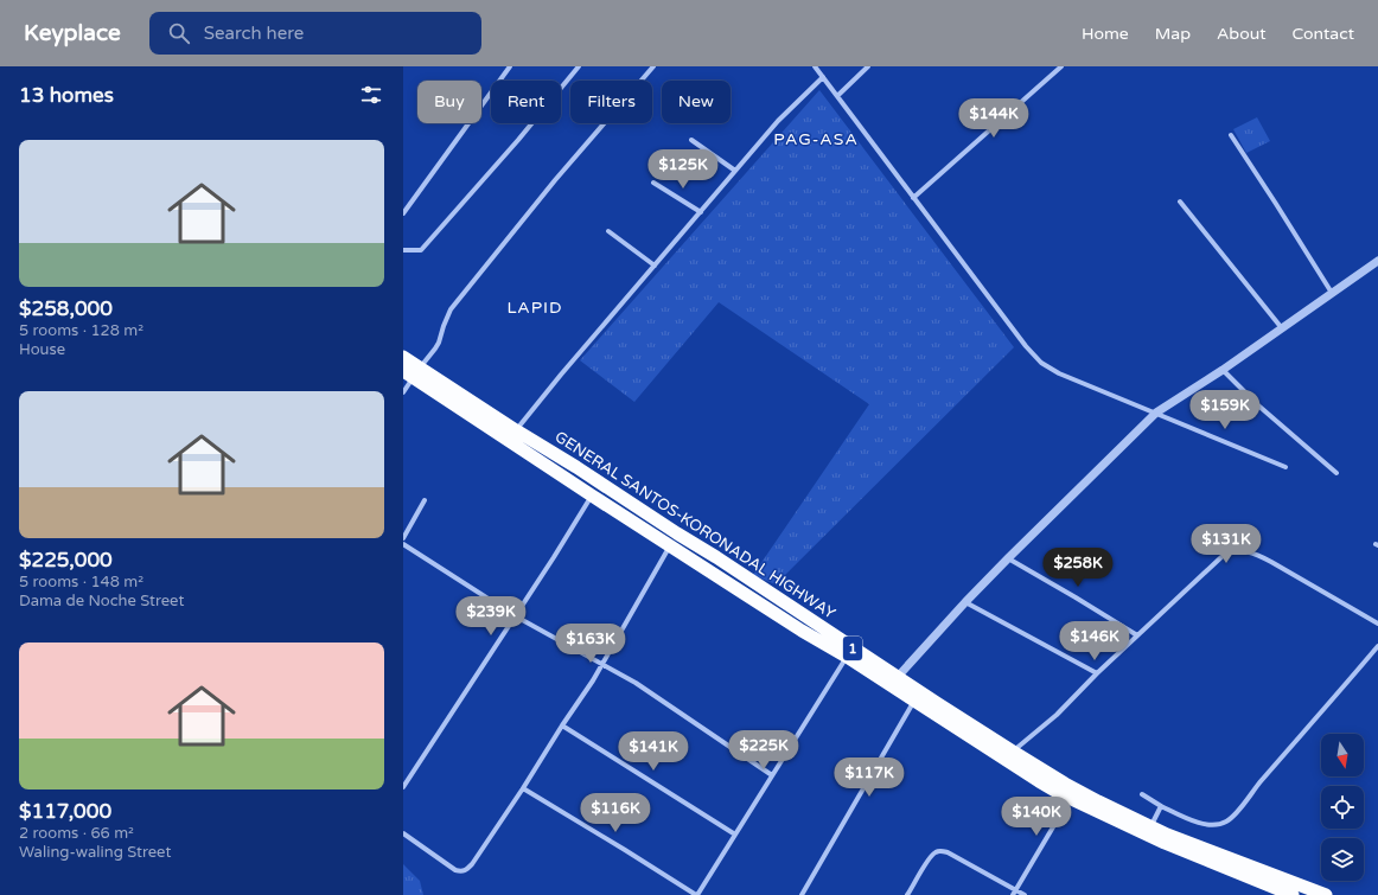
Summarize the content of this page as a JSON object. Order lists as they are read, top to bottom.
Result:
{
  "streets": {
    "highway": ["GENERAL SANTOS-KORONADAL HIGHWAY", "1"]
  },
  "districts": ["PAG-ASA", "LAPID"],
  "north": "bottom",
  "page": {
    "header": "Keyplace",
    "search": "Search here",
    "nav": [
      "Home",
      "Map",
      "About",
      "Contact"
    ],
    "heading": "13 homes",
    "chip": [
      "Buy",
      "Rent",
      "Filters",
      "New"
    ],
    "price": [
      "$144K",
      "$125K",
      "$159K",
      "$131K",
      "$258K",
      "$239K",
      "$146K",
      "$163K",
      "$225K",
      "$141K",
      "$117K",
      "$116K",
      "$140K"
    ],
    "list": [
      {
        "name": "$258,000",
        "note": "5 rooms · 128 m² · House"
      },
      {
        "name": "$225,000",
        "note": "5 rooms · 148 m² · Dama de Noche Street"
      },
      {
        "name": "$117,000",
        "note": "2 rooms · 66 m² · Waling-waling Street"
      }
    ]
  }
}
